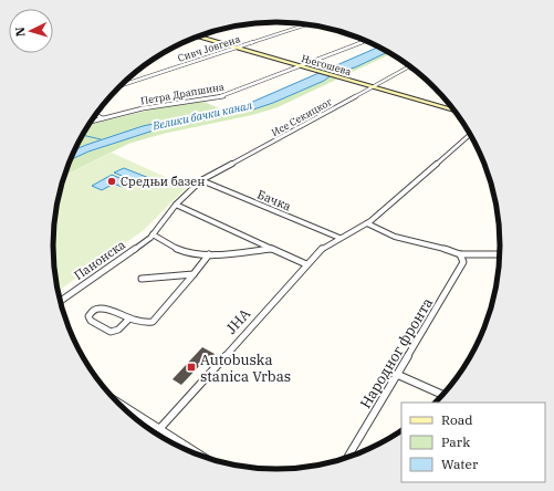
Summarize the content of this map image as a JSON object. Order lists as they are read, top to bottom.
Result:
{
  "streets": {
    "street": [
      "Сивч Јовгена",
      "Његошева",
      "Петра Драпшина",
      "Исе Секицког",
      "Бачка",
      "Панонска",
      "ЈНА",
      "Народног фронта"
    ]
  },
  "crossings": [
    ["Сивч Јовгена", "Његошева"],
    ["Његошева", "Петра Драпшина"],
    ["Његошева", "Исе Секицког"],
    ["Исе Секицког", "Бачка"],
    ["Исе Секицког", "Панонска"],
    ["Бачка", "Панонска"],
    ["Бачка", "ЈНА"]
  ],
  "water": ["Велики бачки канал"],
  "places": {
    "other": ["Средњи базен"],
    "transit": ["Autobuska stanica Vrbas"]
  },
  "legend": ["Road", "Park", "Water"],
  "north": "left"
}
